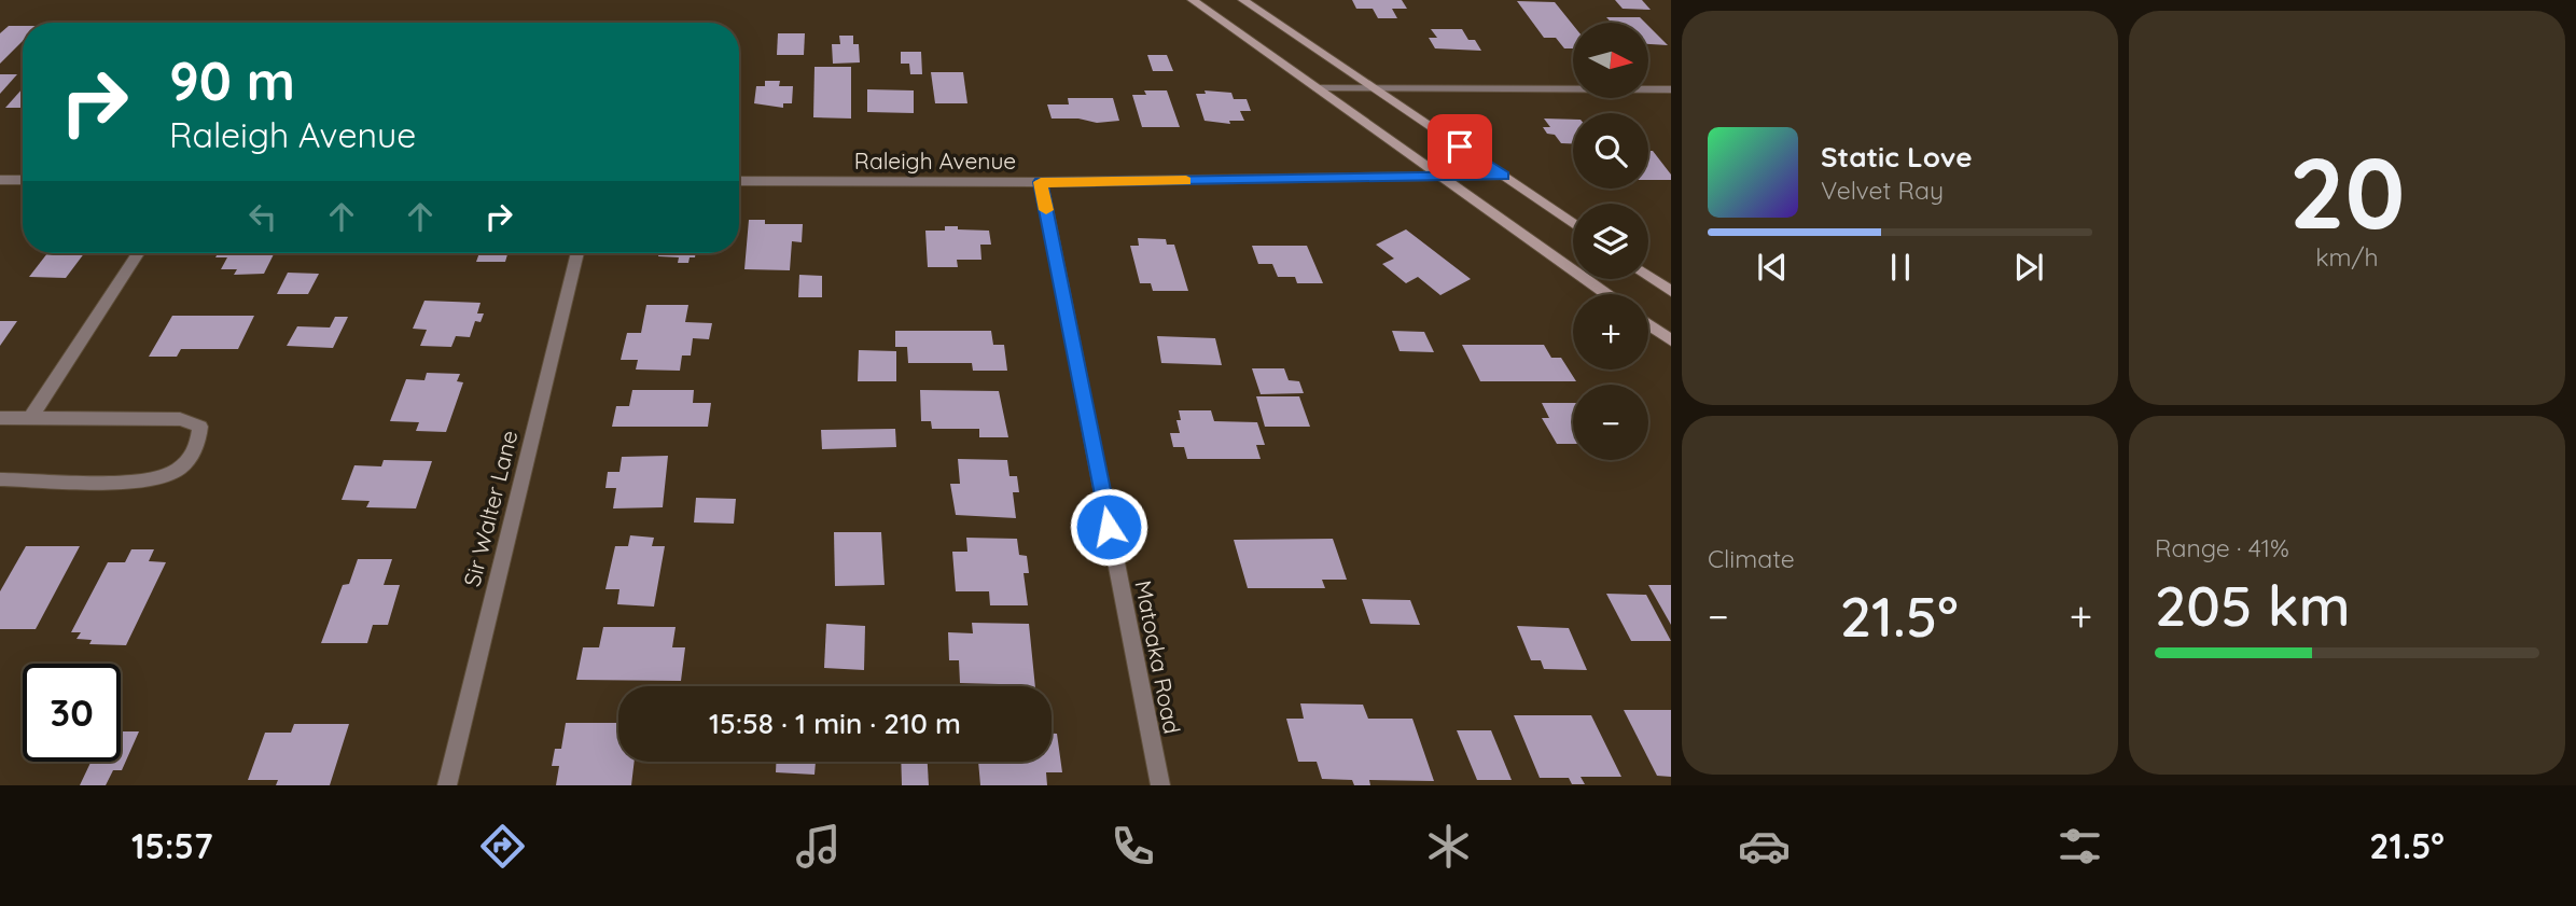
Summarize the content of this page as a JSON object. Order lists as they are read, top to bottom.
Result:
{
  "streets": {
    "street": ["Raleigh Avenue", "Sir Walter Lane", "Matoaka Road"]
  },
  "crossings": [
    ["Raleigh Avenue", "Matoaka Road"]
  ],
  "north": "right",
  "page": {
    "tile": [
      ["20", "km/h"],
      "Climate",
      ["Range · 41%", "205 km"]
    ],
    "map_buttons": ["+", "−"],
    "turn": ["90 m", "Raleigh Avenue"],
    "song": ["Static Love", "Velvet Ray"],
    "heat": ["−", "21.5°", "+"],
    "limit": "30",
    "trip": "15:58 · 1 min · 210 m",
    "tabs": ["15:57", "21.5°"]
  }
}
